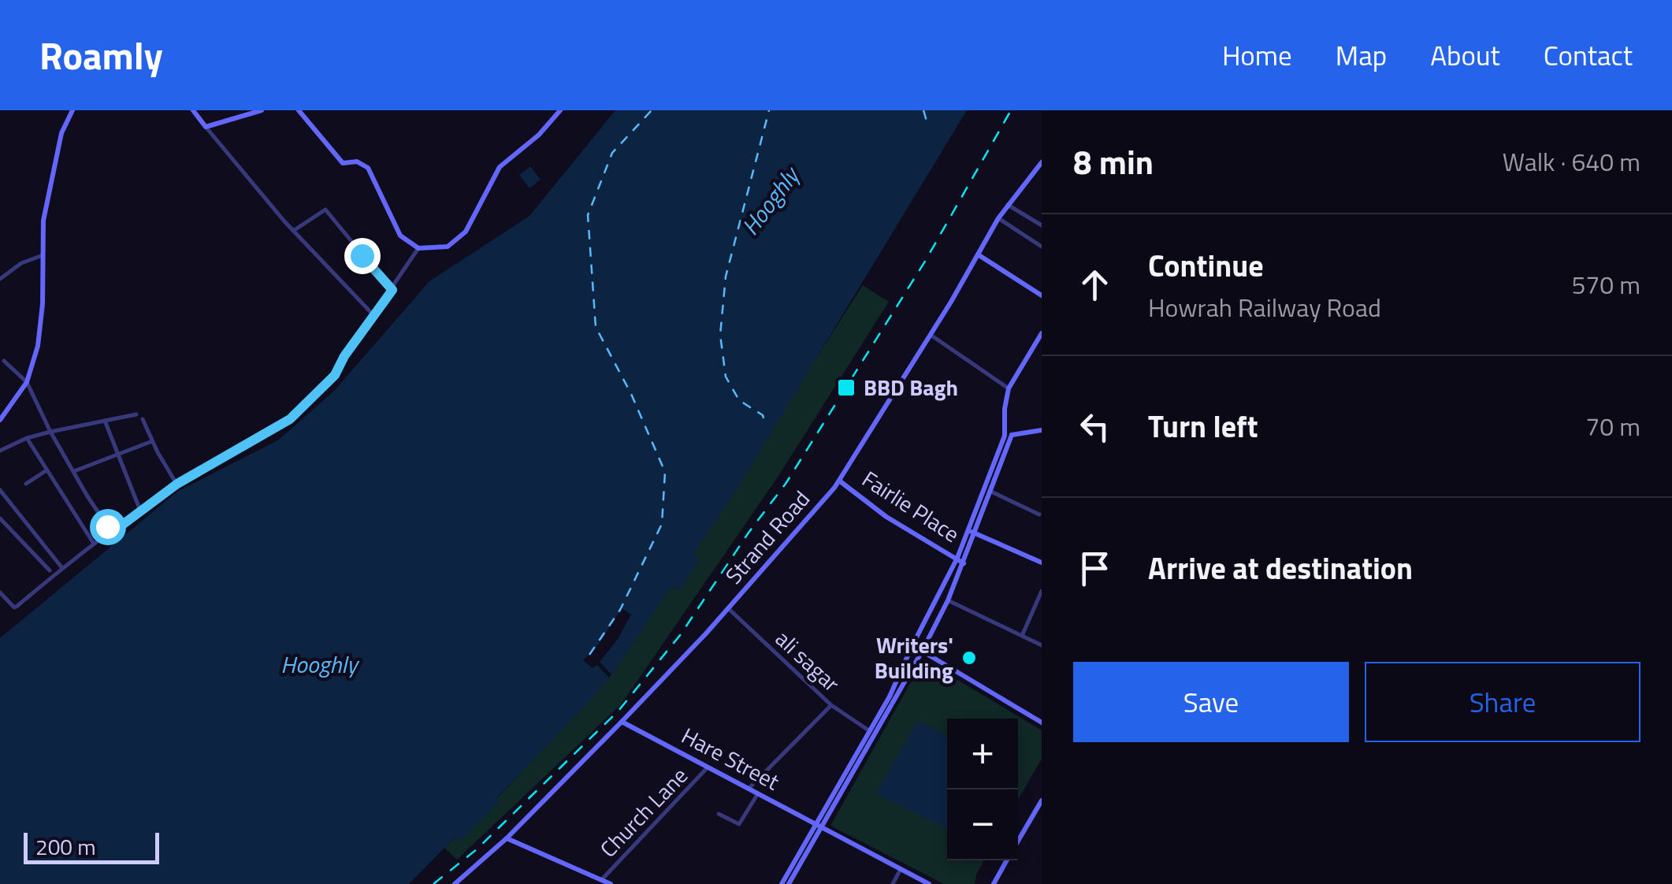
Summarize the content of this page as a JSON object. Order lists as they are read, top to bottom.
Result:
{
  "streets": {
    "main road": ["Fairlie Place", "Strand Road", "Hare Street"],
    "street": ["ali sagar", "Church Lane"]
  },
  "crossings": [
    ["Fairlie Place", "Strand Road"],
    ["Strand Road", "ali sagar"],
    ["Strand Road", "Hare Street"],
    ["Hare Street", "Church Lane"]
  ],
  "water": ["Hooghly"],
  "places": {
    "transit": ["BBD Bagh"],
    "other": ["Writers' Building"]
  },
  "scale_bar": "200 m",
  "page": {
    "header": "Roamly",
    "nav": [
      "Home",
      "Map",
      "About",
      "Contact"
    ],
    "heading": ["8 min", "Walk · 640 m"],
    "list": [
      ["Continue", "Howrah Railway Road", "570 m"],
      ["Turn left", "70 m"],
      "Arrive at destination"
    ],
    "buttons": ["Save", "Share"],
    "map_buttons": ["+", "−"],
    "scale": "200 m"
  }
}
